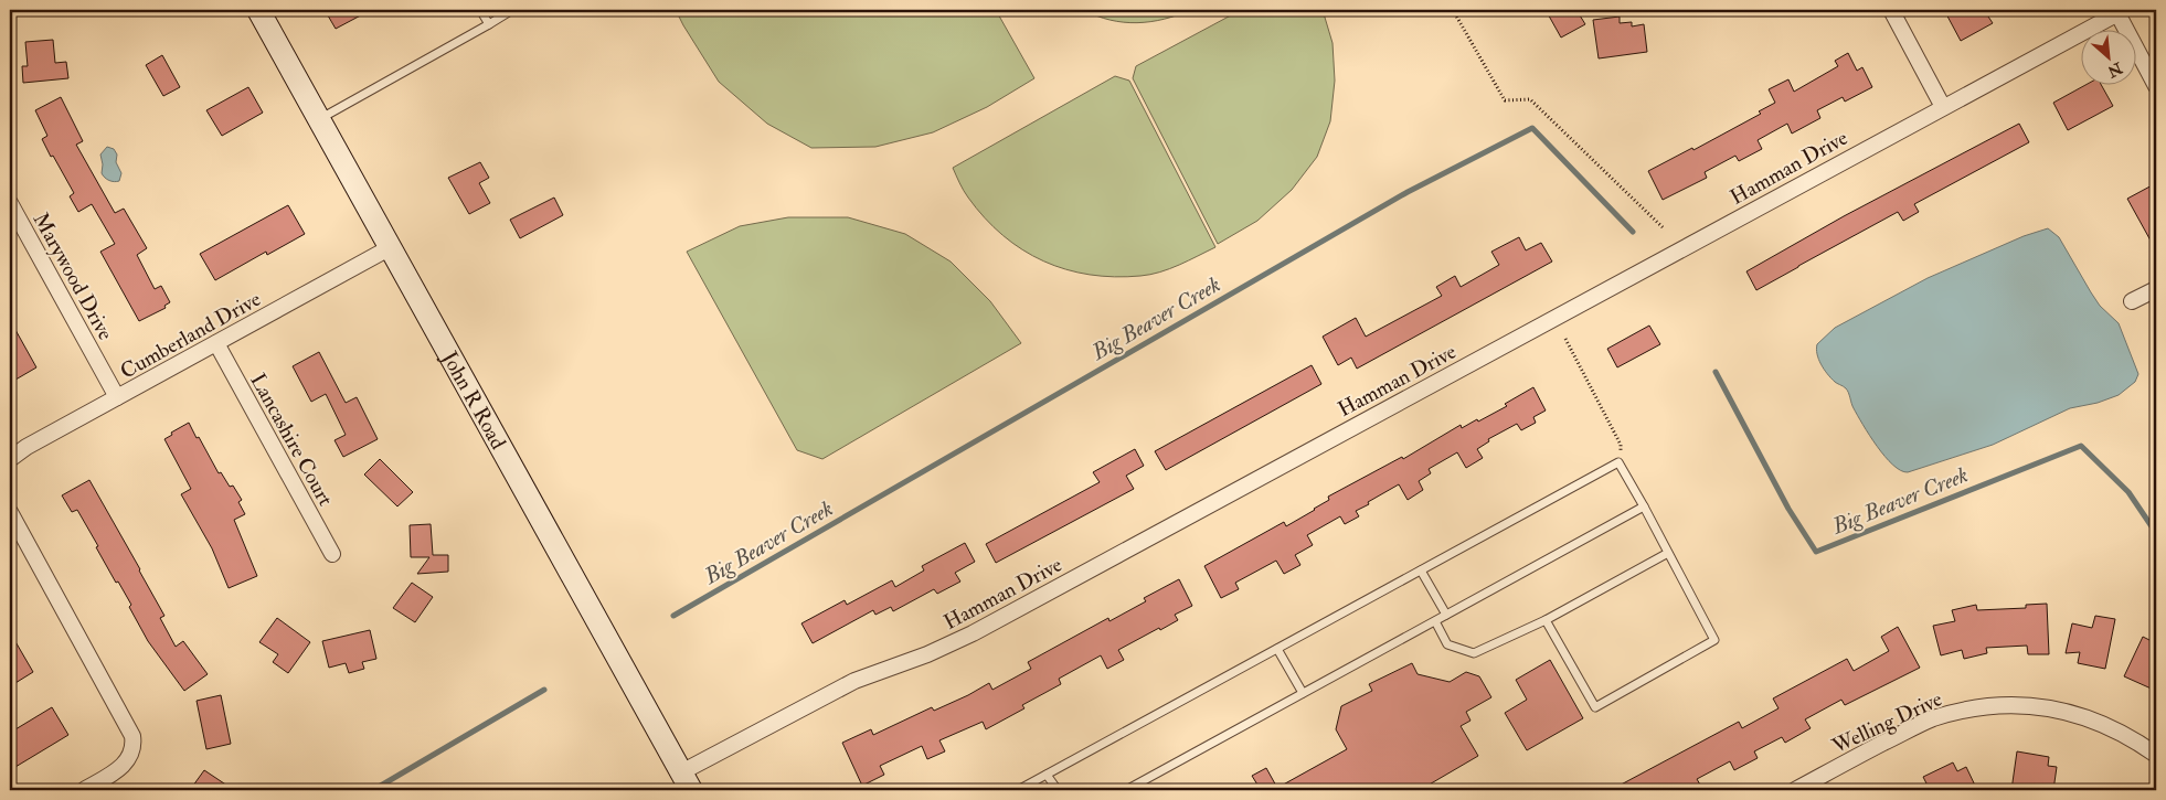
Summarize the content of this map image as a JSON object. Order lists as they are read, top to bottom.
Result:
{
  "streets": {
    "main road": ["John R Road"],
    "street": [
      "Hamman Drive",
      "Marywood Drive",
      "Cumberland Drive",
      "Lancashire Court",
      "Welling Drive"
    ]
  },
  "crossings": [
    ["Hamman Drive", "John R Road"],
    ["Marywood Drive", "Cumberland Drive"],
    ["Cumberland Drive", "John R Road"],
    ["Cumberland Drive", "Lancashire Court"]
  ],
  "water": ["Big Beaver Creek"],
  "north": "bottom right"
}
